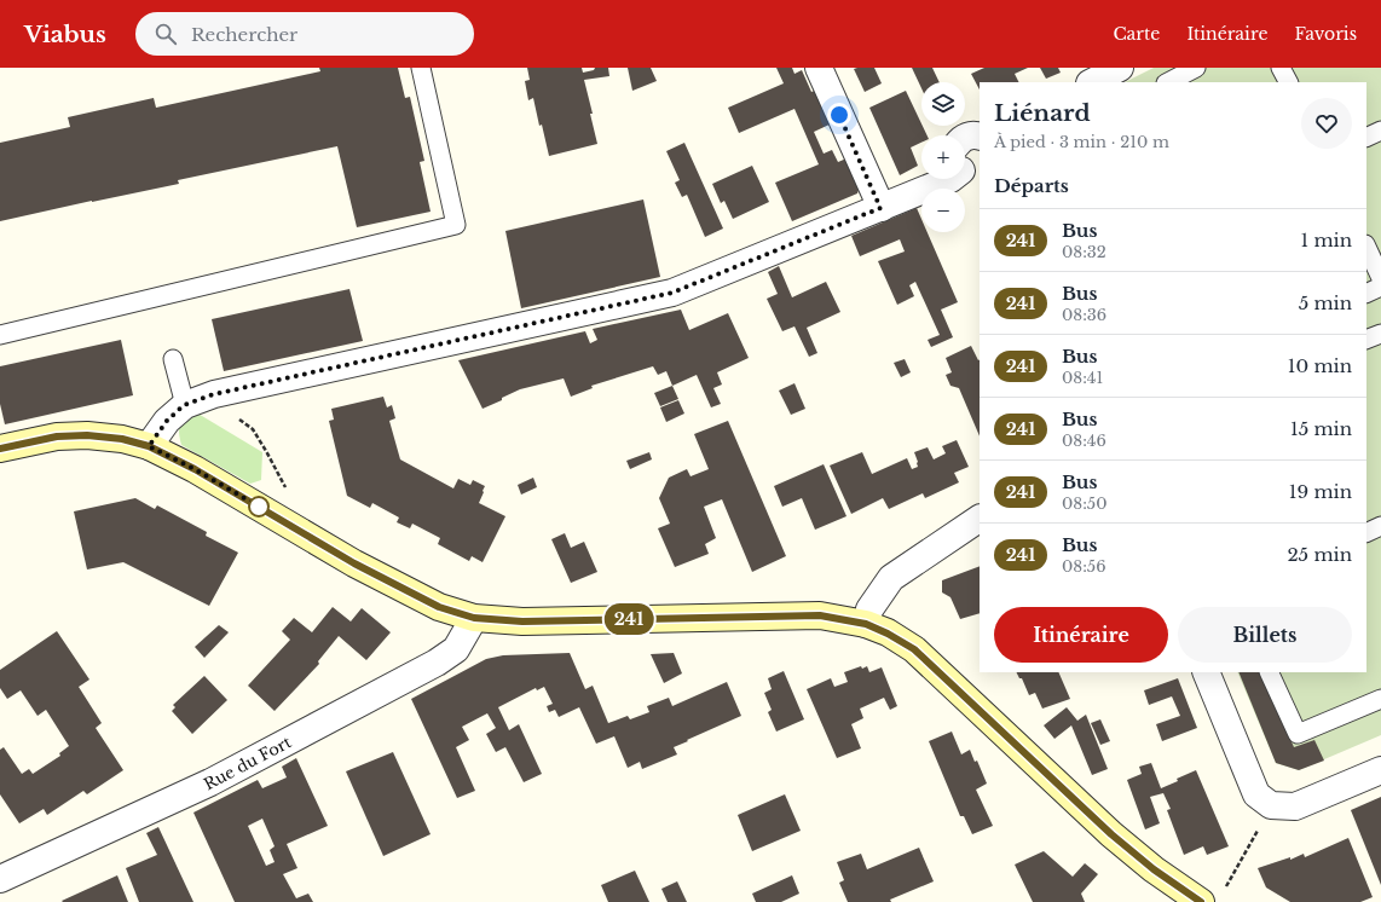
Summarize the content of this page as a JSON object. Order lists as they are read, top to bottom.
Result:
{
  "streets": {
    "street": ["Rue du Fort"]
  },
  "lines": ["bus line 241"],
  "page": {
    "header": "Viabus",
    "search": "Rechercher",
    "nav": ["Carte", "Itinéraire", "Favoris"],
    "on_map": "241",
    "map_buttons": ["+", "−"],
    "heading": [
      ["Liénard", "À pied · 3 min · 210 m"],
      "Départs"
    ],
    "list": [
      {
        "mark": "241",
        "name": "Bus",
        "note": "08:32",
        "value": "1 min"
      },
      {
        "mark": "241",
        "name": "Bus",
        "note": "08:36",
        "value": "5 min"
      },
      {
        "mark": "241",
        "name": "Bus",
        "note": "08:41",
        "value": "10 min"
      },
      {
        "mark": "241",
        "name": "Bus",
        "note": "08:46",
        "value": "15 min"
      },
      {
        "mark": "241",
        "name": "Bus",
        "note": "08:50",
        "value": "19 min"
      },
      {
        "mark": "241",
        "name": "Bus",
        "note": "08:56",
        "value": "25 min"
      }
    ],
    "buttons": ["Itinéraire", "Billets"]
  }
}
